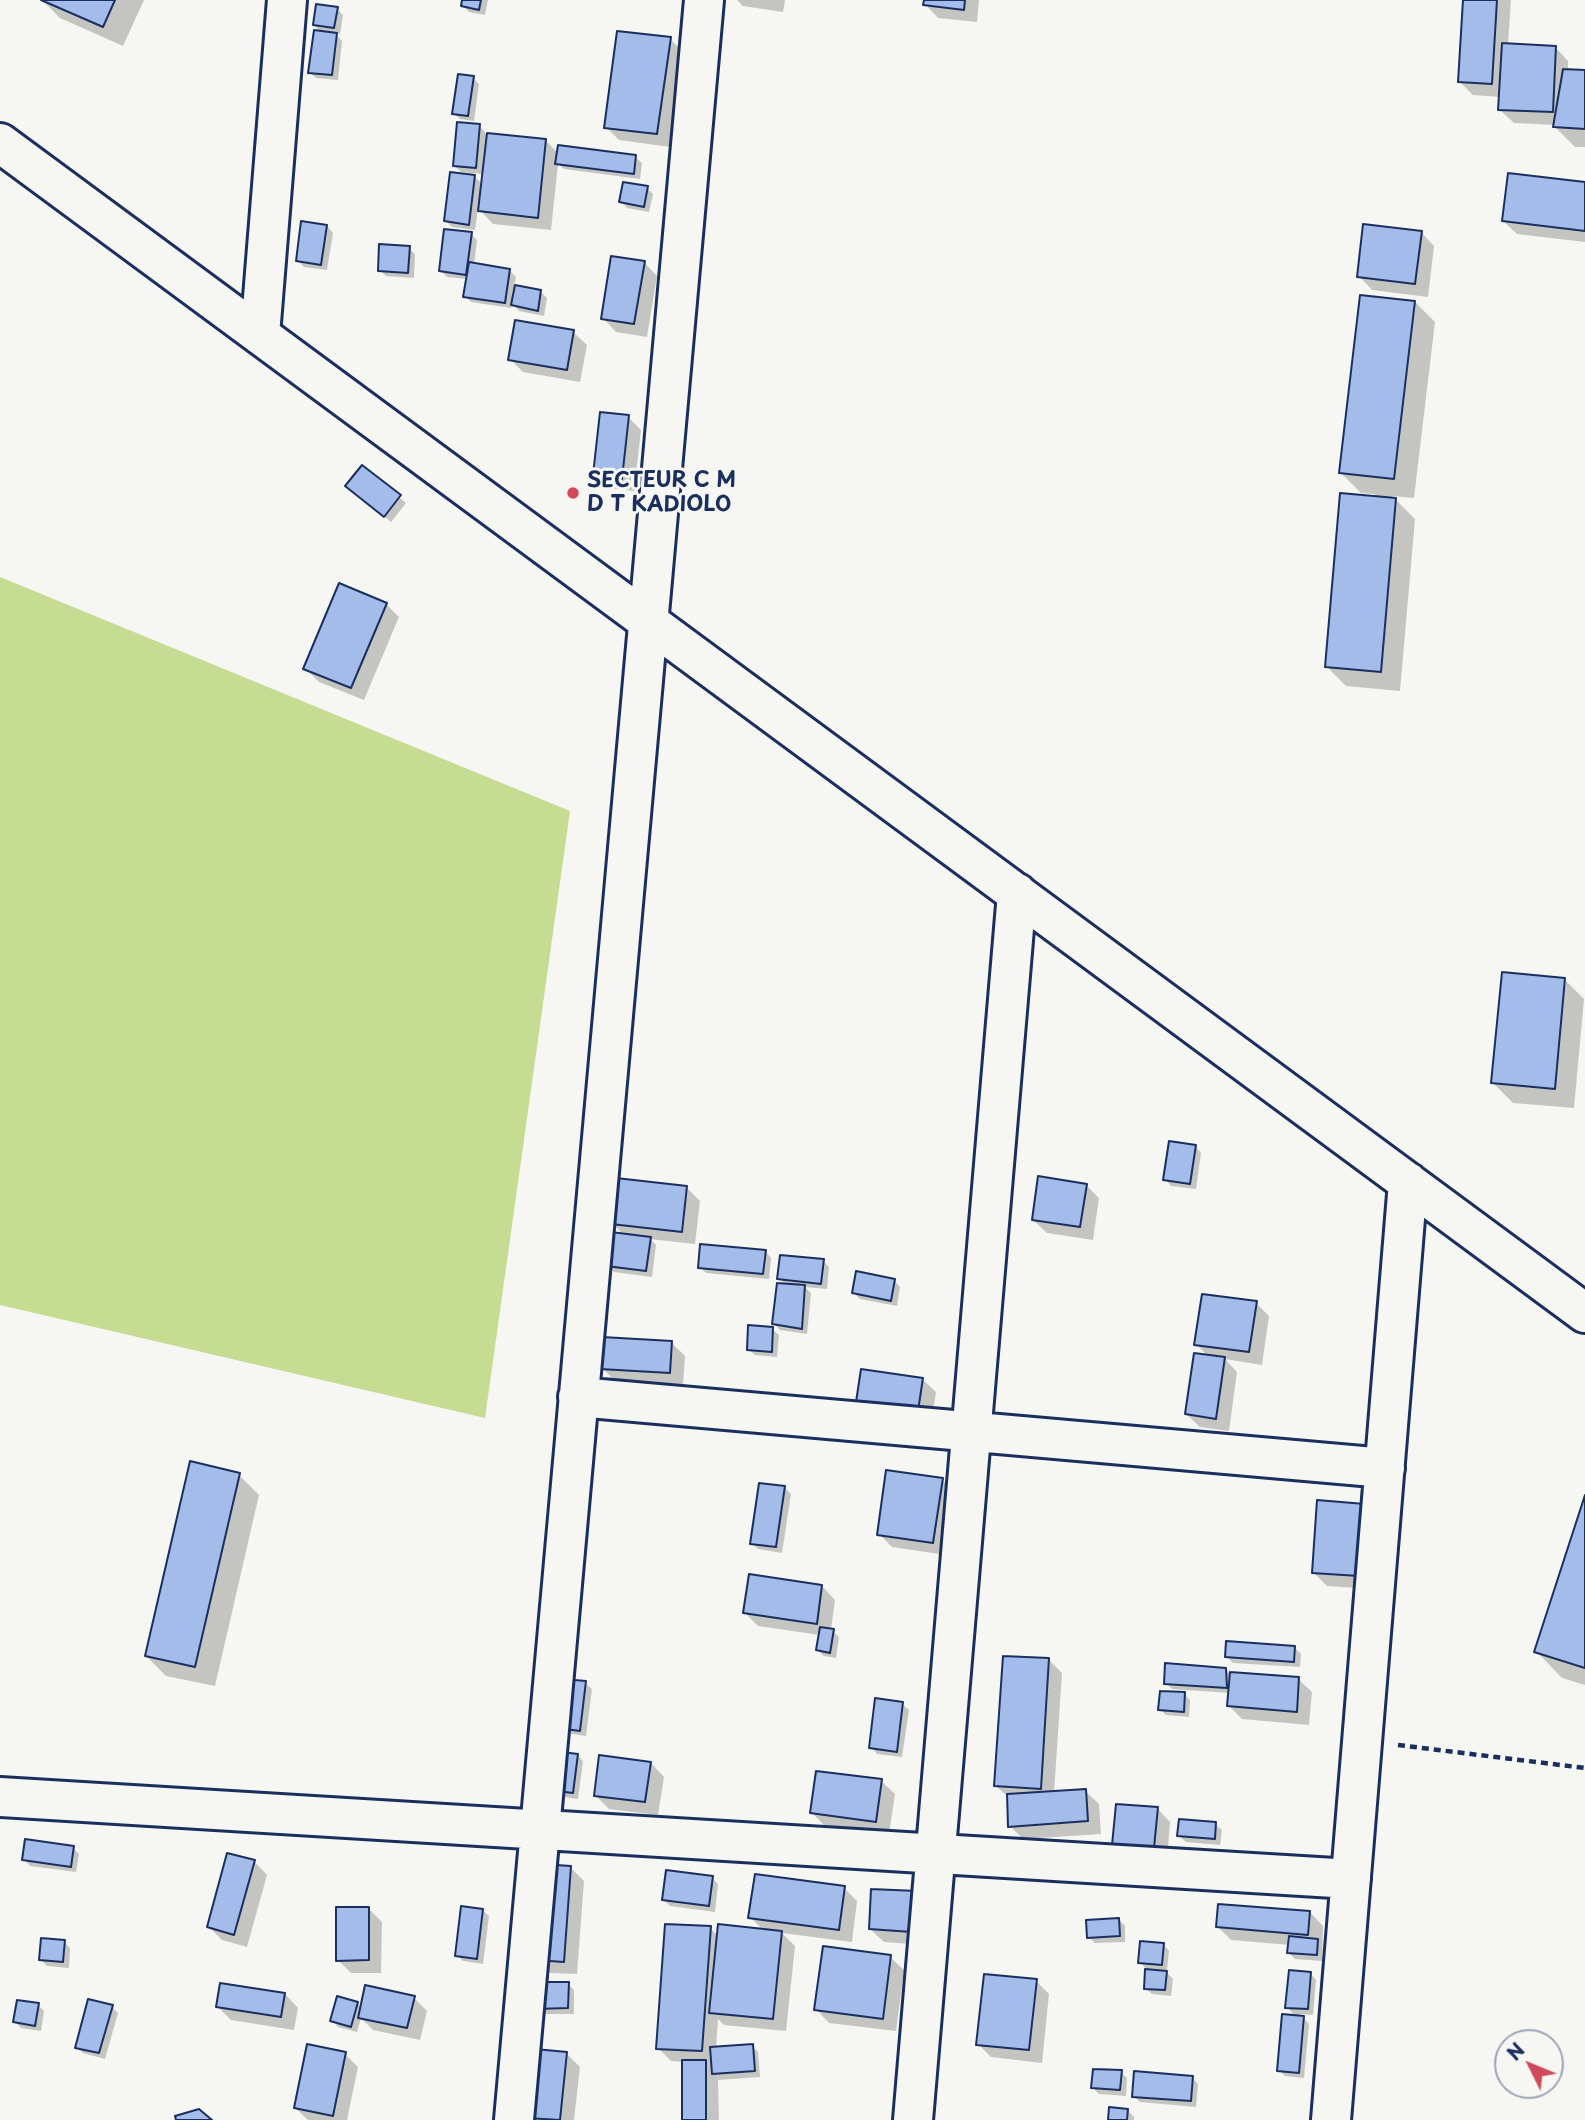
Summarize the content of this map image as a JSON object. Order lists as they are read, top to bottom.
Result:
{
  "places": ["SECTEUR C M D T KADIOLO"],
  "north": "top left"
}
